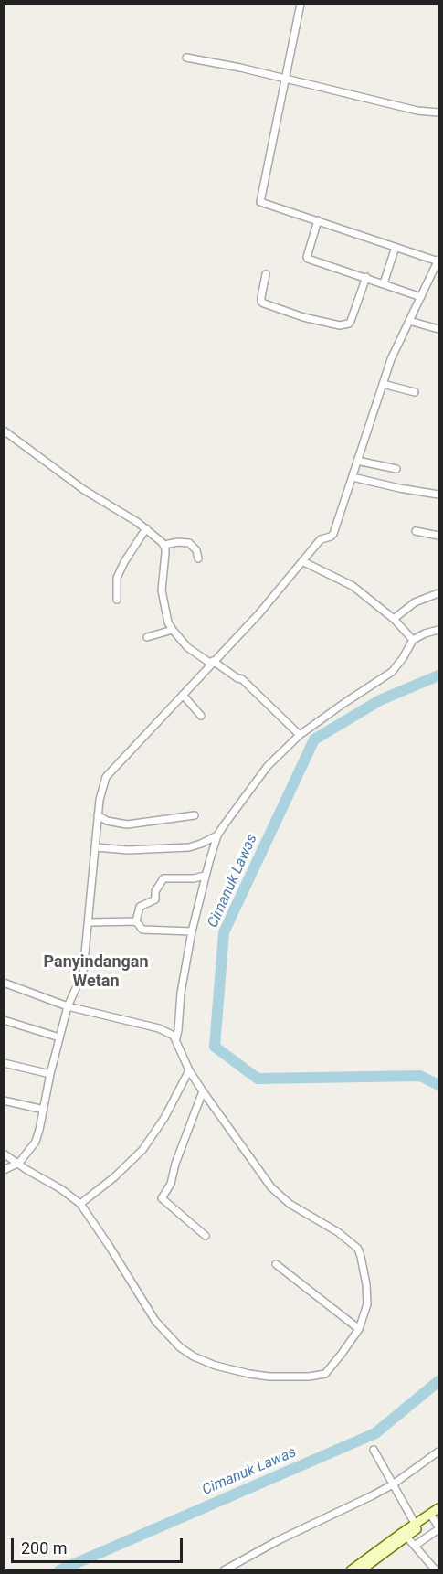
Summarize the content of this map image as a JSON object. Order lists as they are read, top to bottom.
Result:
{
  "districts": ["Panyindangan Wetan"],
  "water": ["Cimanuk Lawas"],
  "scale_bar": "200 m"
}
